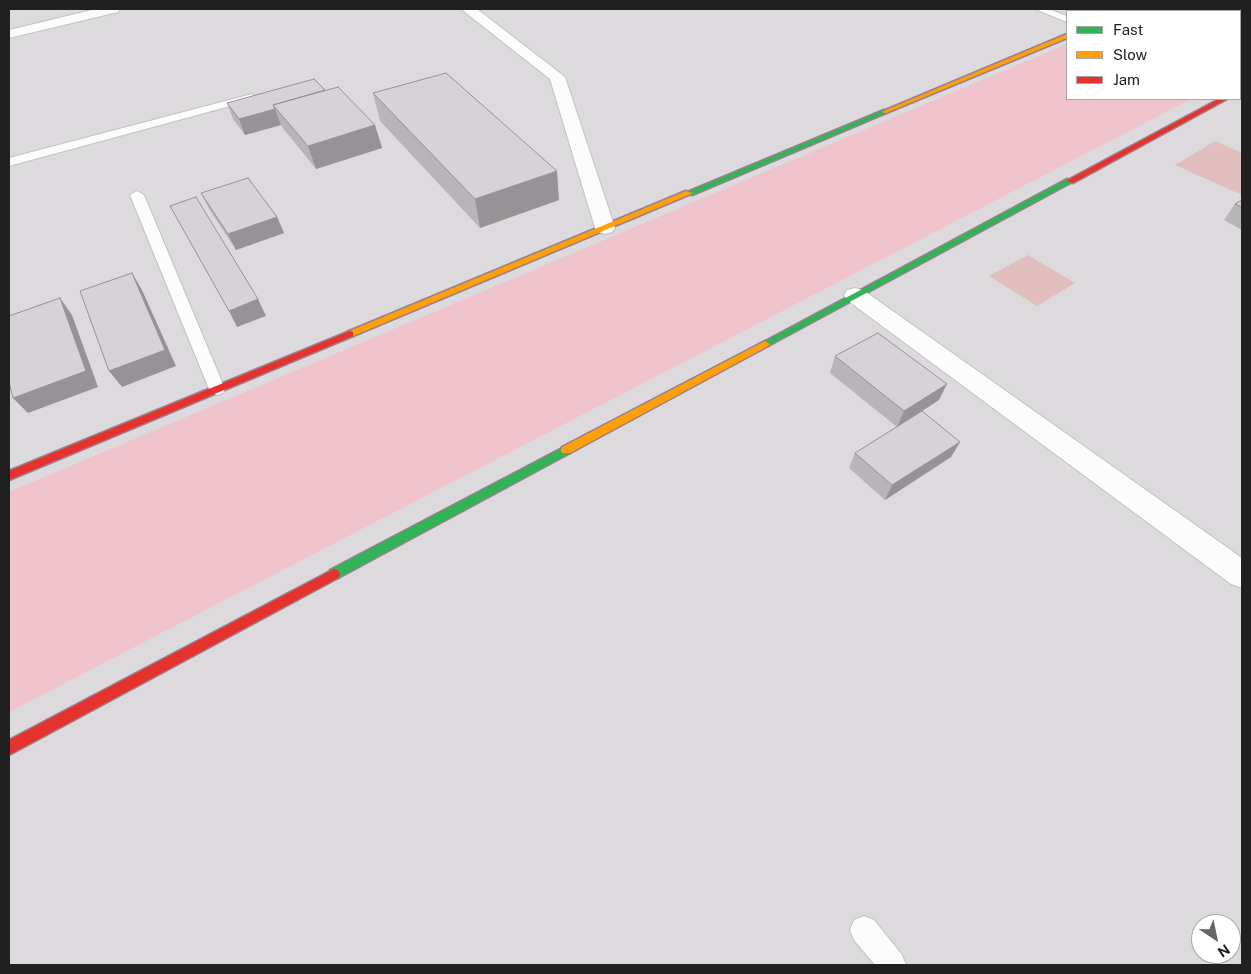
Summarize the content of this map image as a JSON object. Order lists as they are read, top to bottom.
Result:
{
  "legend": ["Fast", "Slow", "Jam"],
  "north": "bottom right"
}
